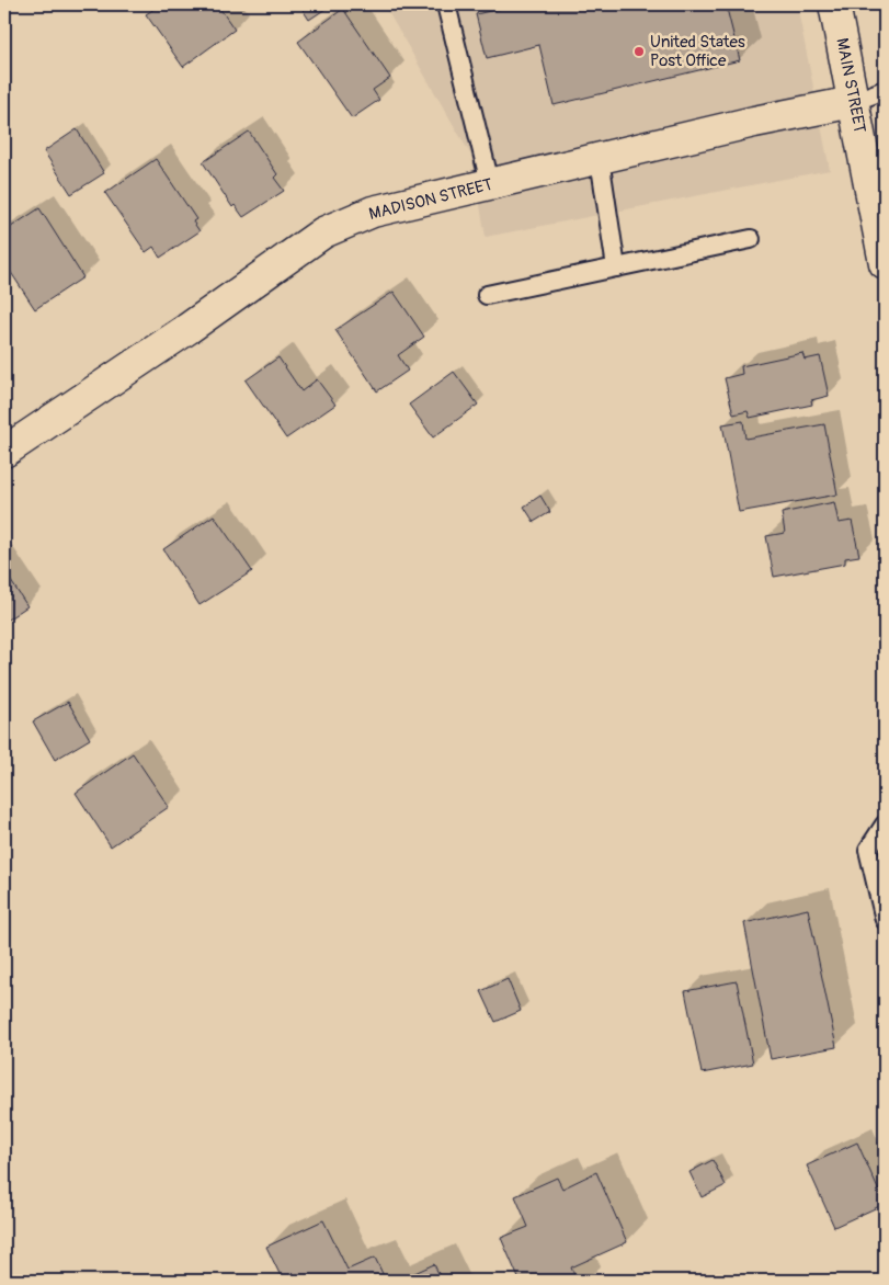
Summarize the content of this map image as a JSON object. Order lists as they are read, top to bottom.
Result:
{
  "streets": {
    "street": ["MAIN STREET", "MADISON STREET"]
  },
  "crossings": [
    ["MAIN STREET", "MADISON STREET"]
  ],
  "places": ["United States Post Office"]
}
